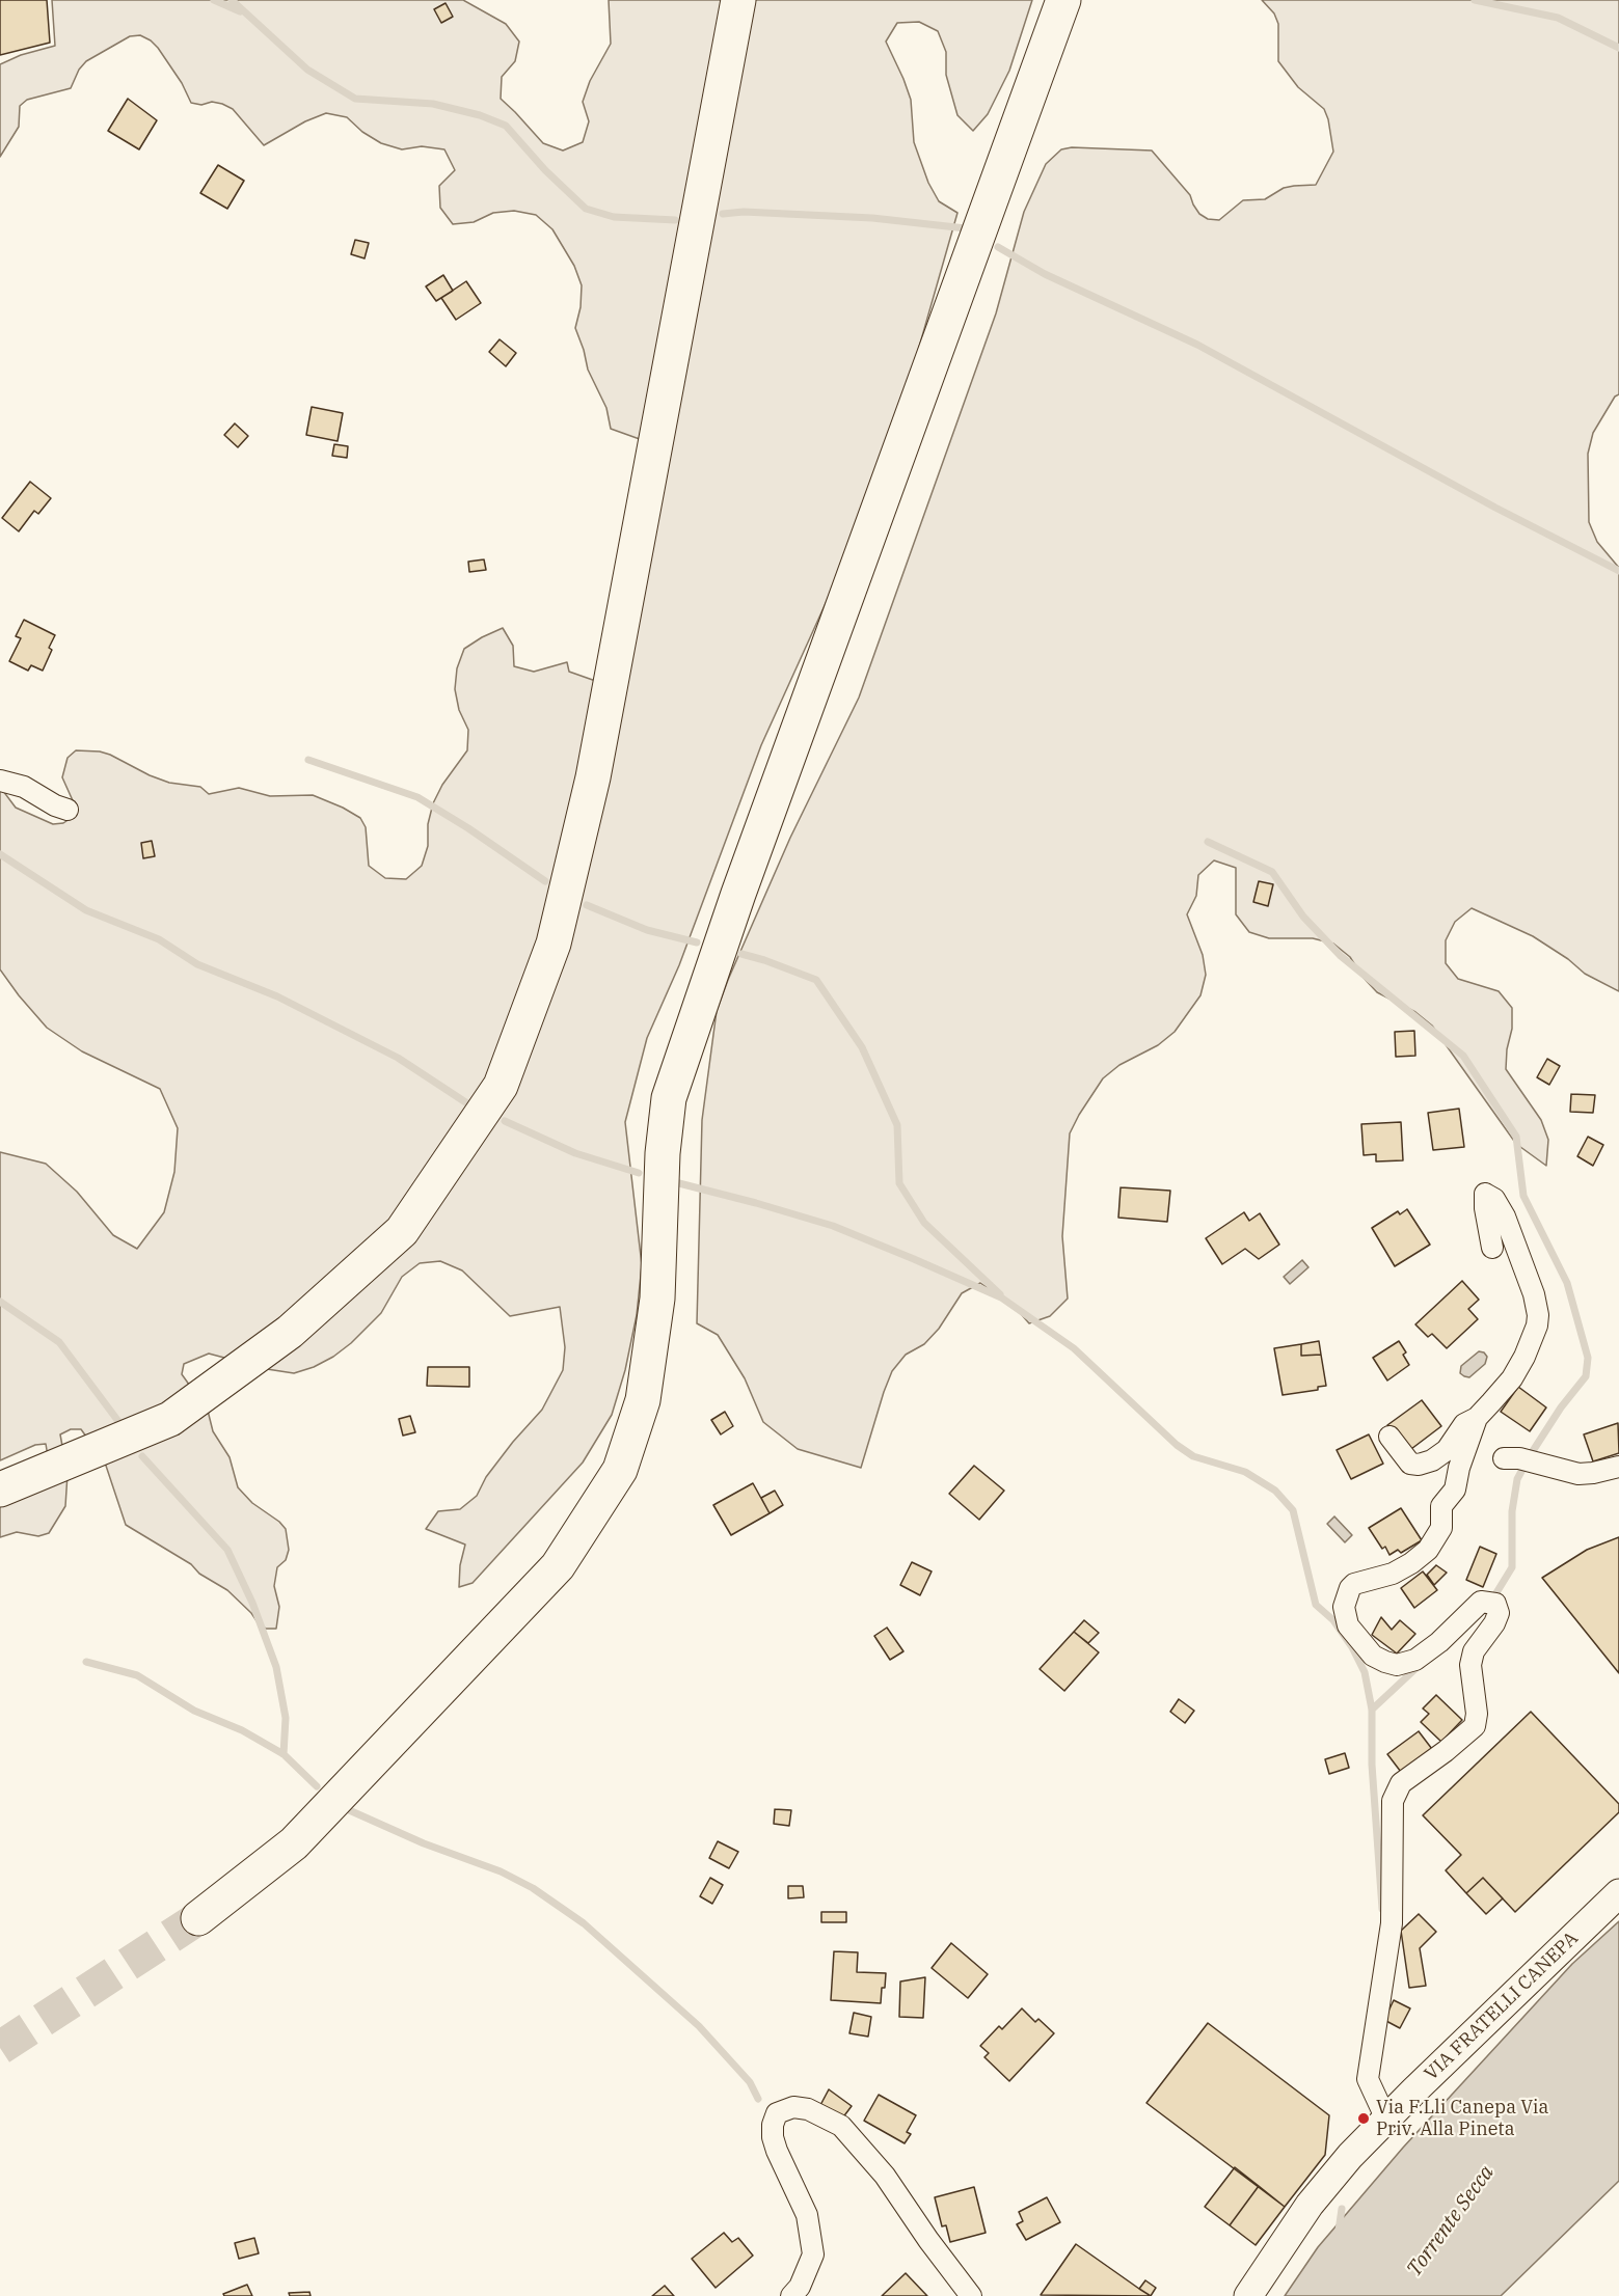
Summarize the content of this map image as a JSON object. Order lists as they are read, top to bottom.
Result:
{
  "streets": {
    "main road": ["VIA FRATELLI CANEPA"]
  },
  "water": ["Torrente Secca"],
  "places": ["Via F.Lli Canepa Via Priv. Alla Pineta"]
}
